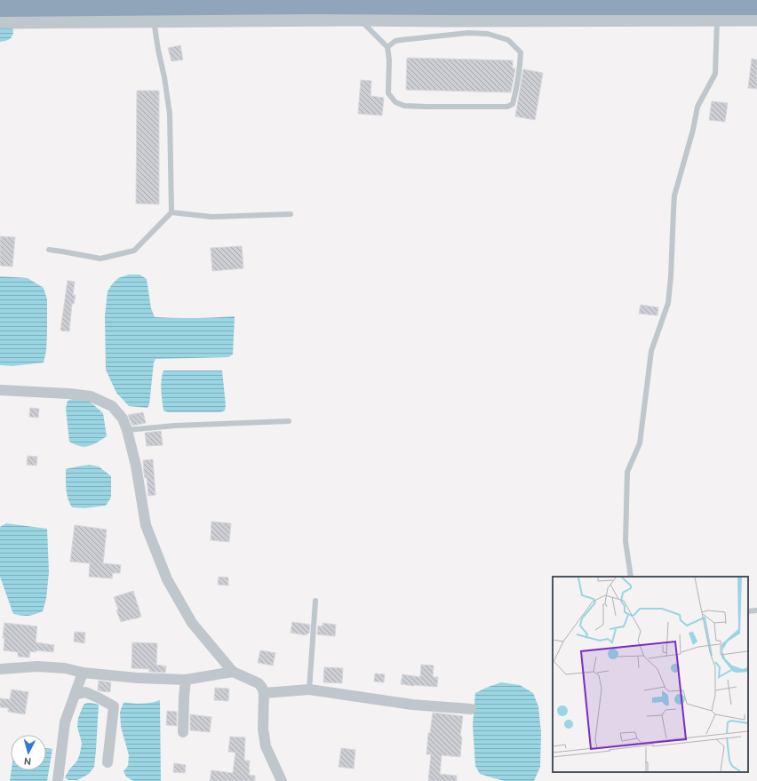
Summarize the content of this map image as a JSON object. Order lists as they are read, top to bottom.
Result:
{
  "north": "bottom"
}
